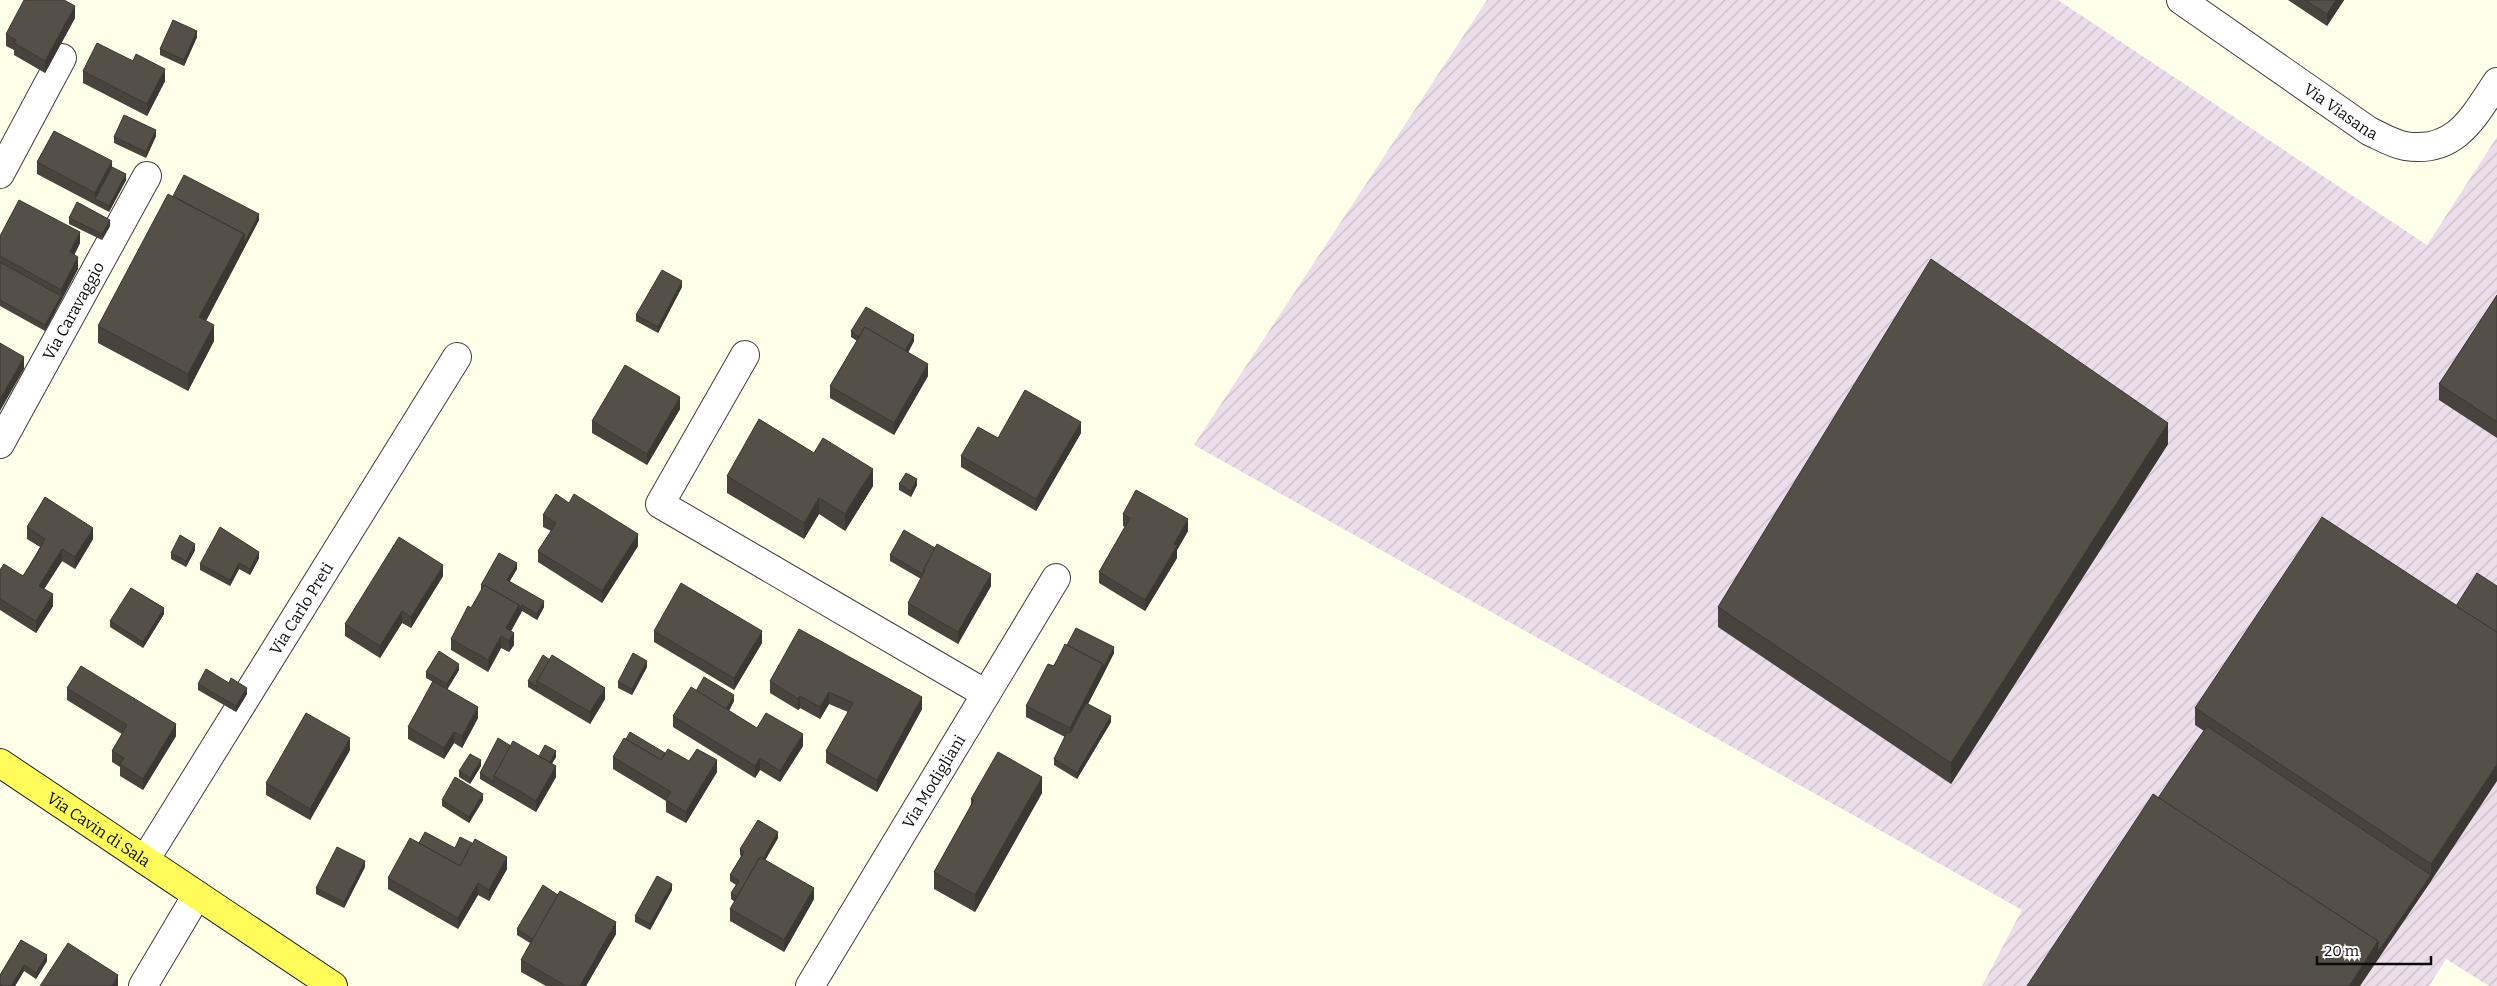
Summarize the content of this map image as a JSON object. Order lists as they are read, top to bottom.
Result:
{
  "streets": {
    "main road": ["Via Cavin di Sala"],
    "street": [
      "Via Viasana",
      "Via Caravaggio",
      "Via Carlo Preti",
      "Via Modigliani"
    ]
  },
  "crossings": [
    ["Via Carlo Preti", "Via Cavin di Sala"]
  ],
  "scale_bar": "20 m"
}
